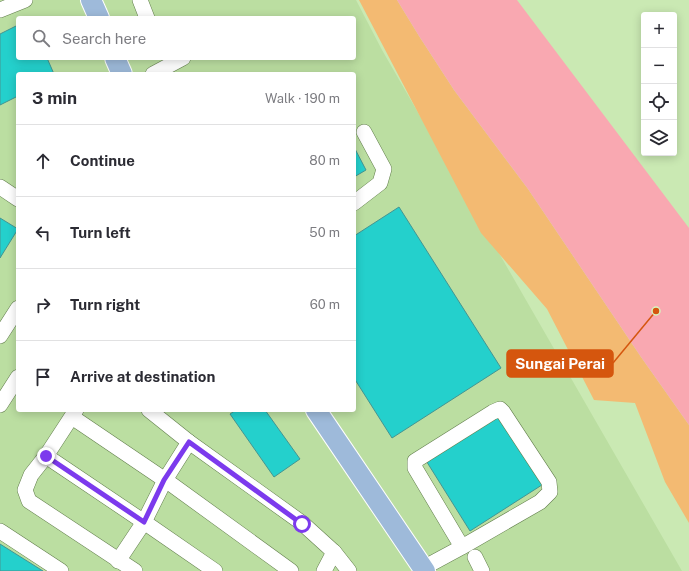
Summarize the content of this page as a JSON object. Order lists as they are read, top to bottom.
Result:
{
  "places": ["Sungai Perai"],
  "page": {
    "map_buttons": ["+", "−"],
    "search": "Search here",
    "heading": ["3 min", "Walk · 190 m"],
    "list": [
      ["Continue", "80 m"],
      ["Turn left", "50 m"],
      ["Turn right", "60 m"],
      "Arrive at destination"
    ]
  }
}
